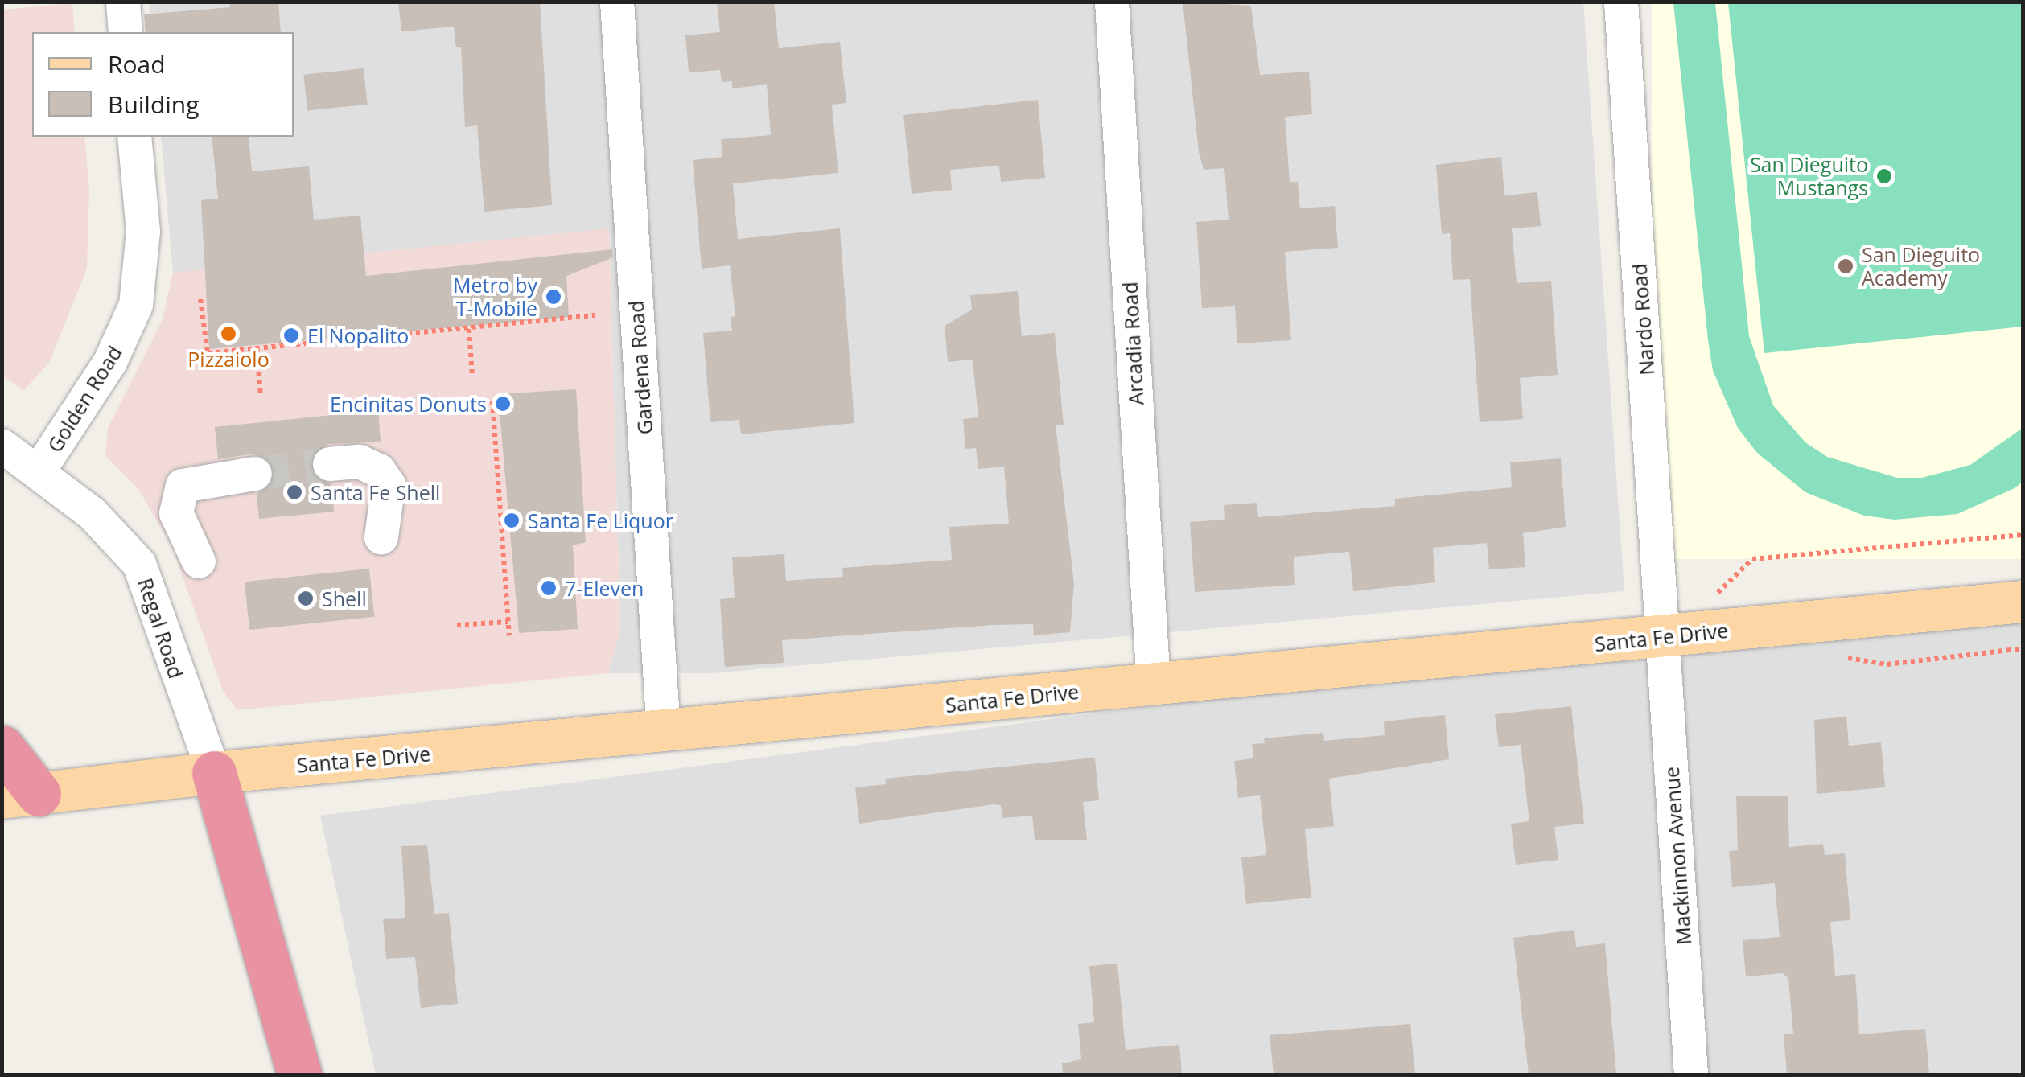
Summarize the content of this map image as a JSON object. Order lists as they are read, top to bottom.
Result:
{
  "streets": {
    "main road": ["Santa Fe Drive"],
    "street": [
      "Nardo Road",
      "Arcadia Road",
      "Gardena Road",
      "Golden Road",
      "Regal Road",
      "Mackinnon Avenue"
    ]
  },
  "crossings": [
    ["Nardo Road", "Santa Fe Drive"],
    ["Nardo Road", "Mackinnon Avenue"],
    ["Arcadia Road", "Santa Fe Drive"],
    ["Gardena Road", "Santa Fe Drive"],
    ["Golden Road", "Regal Road"],
    ["Regal Road", "Santa Fe Drive"],
    ["Santa Fe Drive", "Mackinnon Avenue"]
  ],
  "places": [
    "San Dieguito Mustangs",
    "San Dieguito Academy",
    "Metro by T-Mobile",
    "Pizzaiolo",
    "El Nopalito",
    "Encinitas Donuts",
    "Santa Fe Shell",
    "Santa Fe Liquor",
    "7-Eleven",
    "Shell"
  ],
  "legend": ["Road", "Building"]
}
